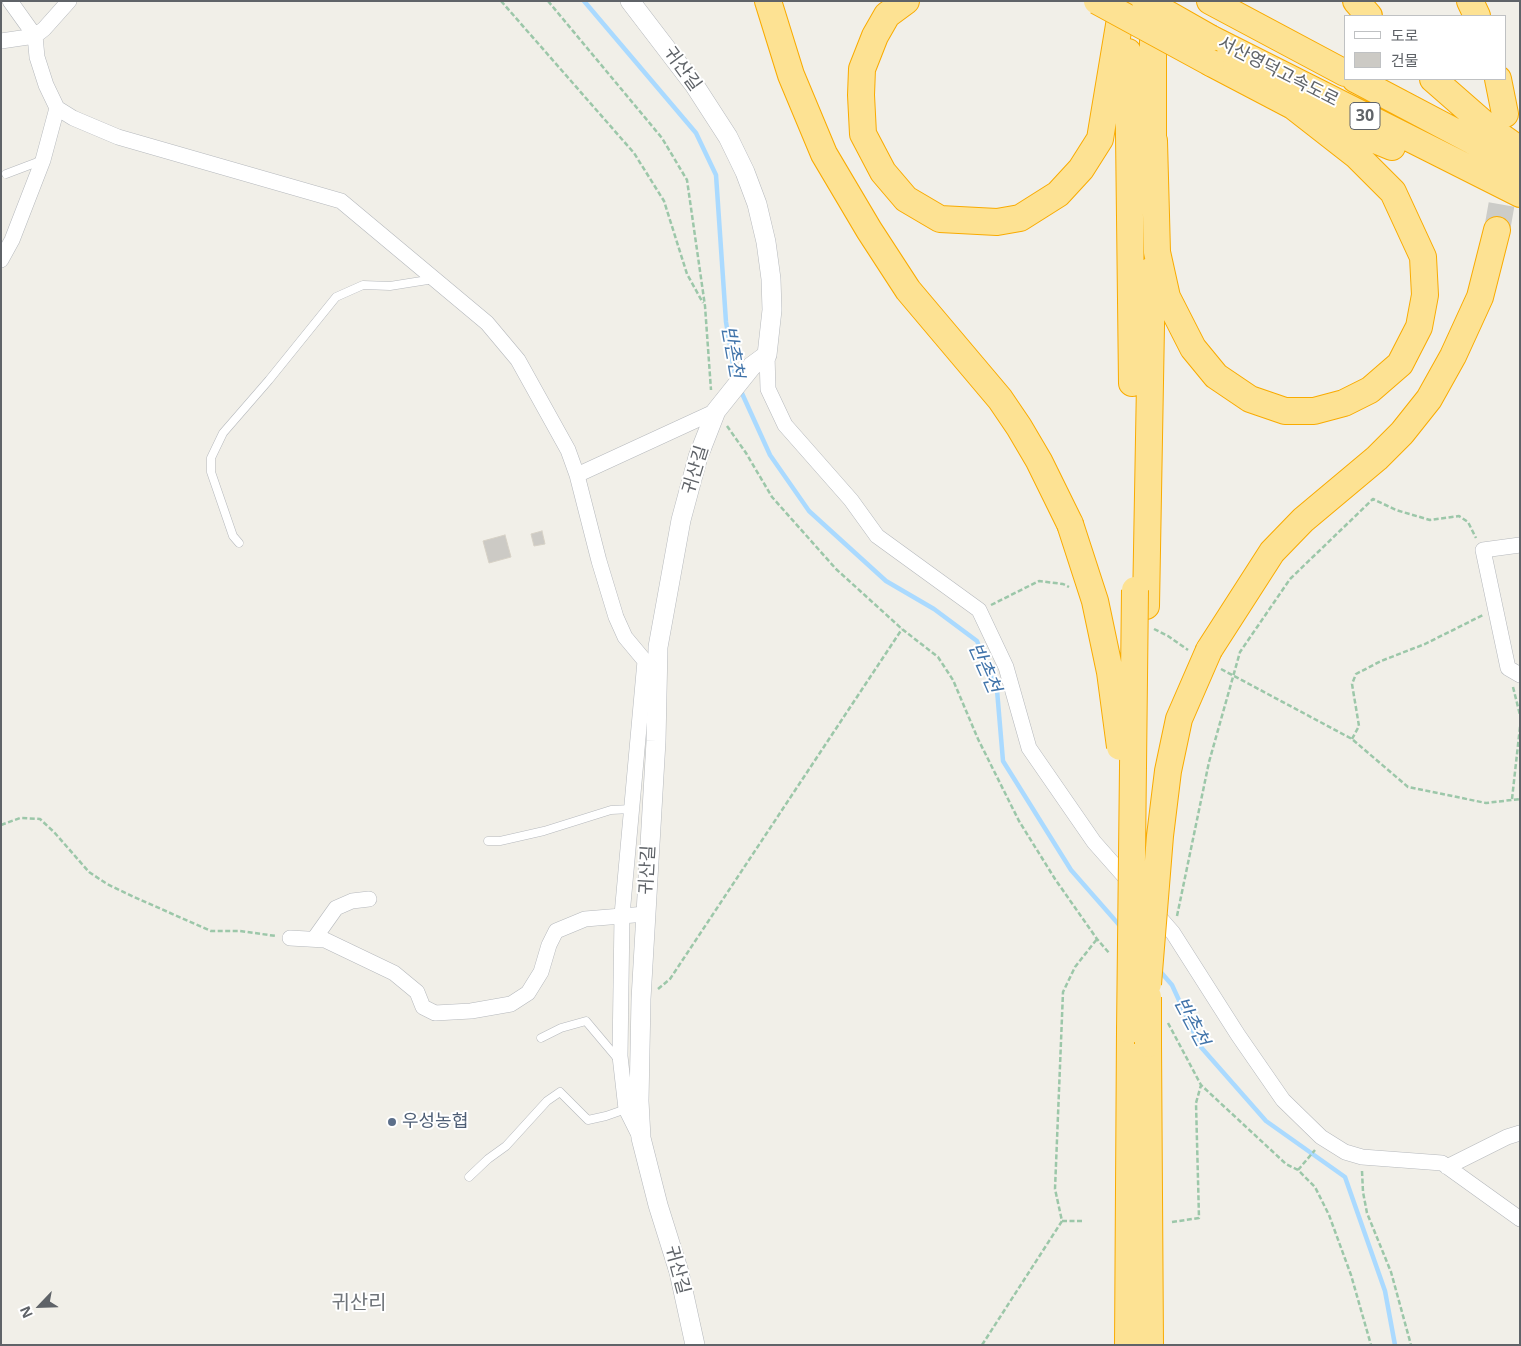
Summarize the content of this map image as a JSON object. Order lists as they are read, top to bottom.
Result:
{
  "streets": {
    "highway": ["서산영덕고속도로", "30"],
    "street": ["귀산길"]
  },
  "districts": ["귀산리"],
  "water": ["반촌천"],
  "places": ["우성농협"],
  "legend": ["도로", "건물"],
  "north": "bottom left"
}
